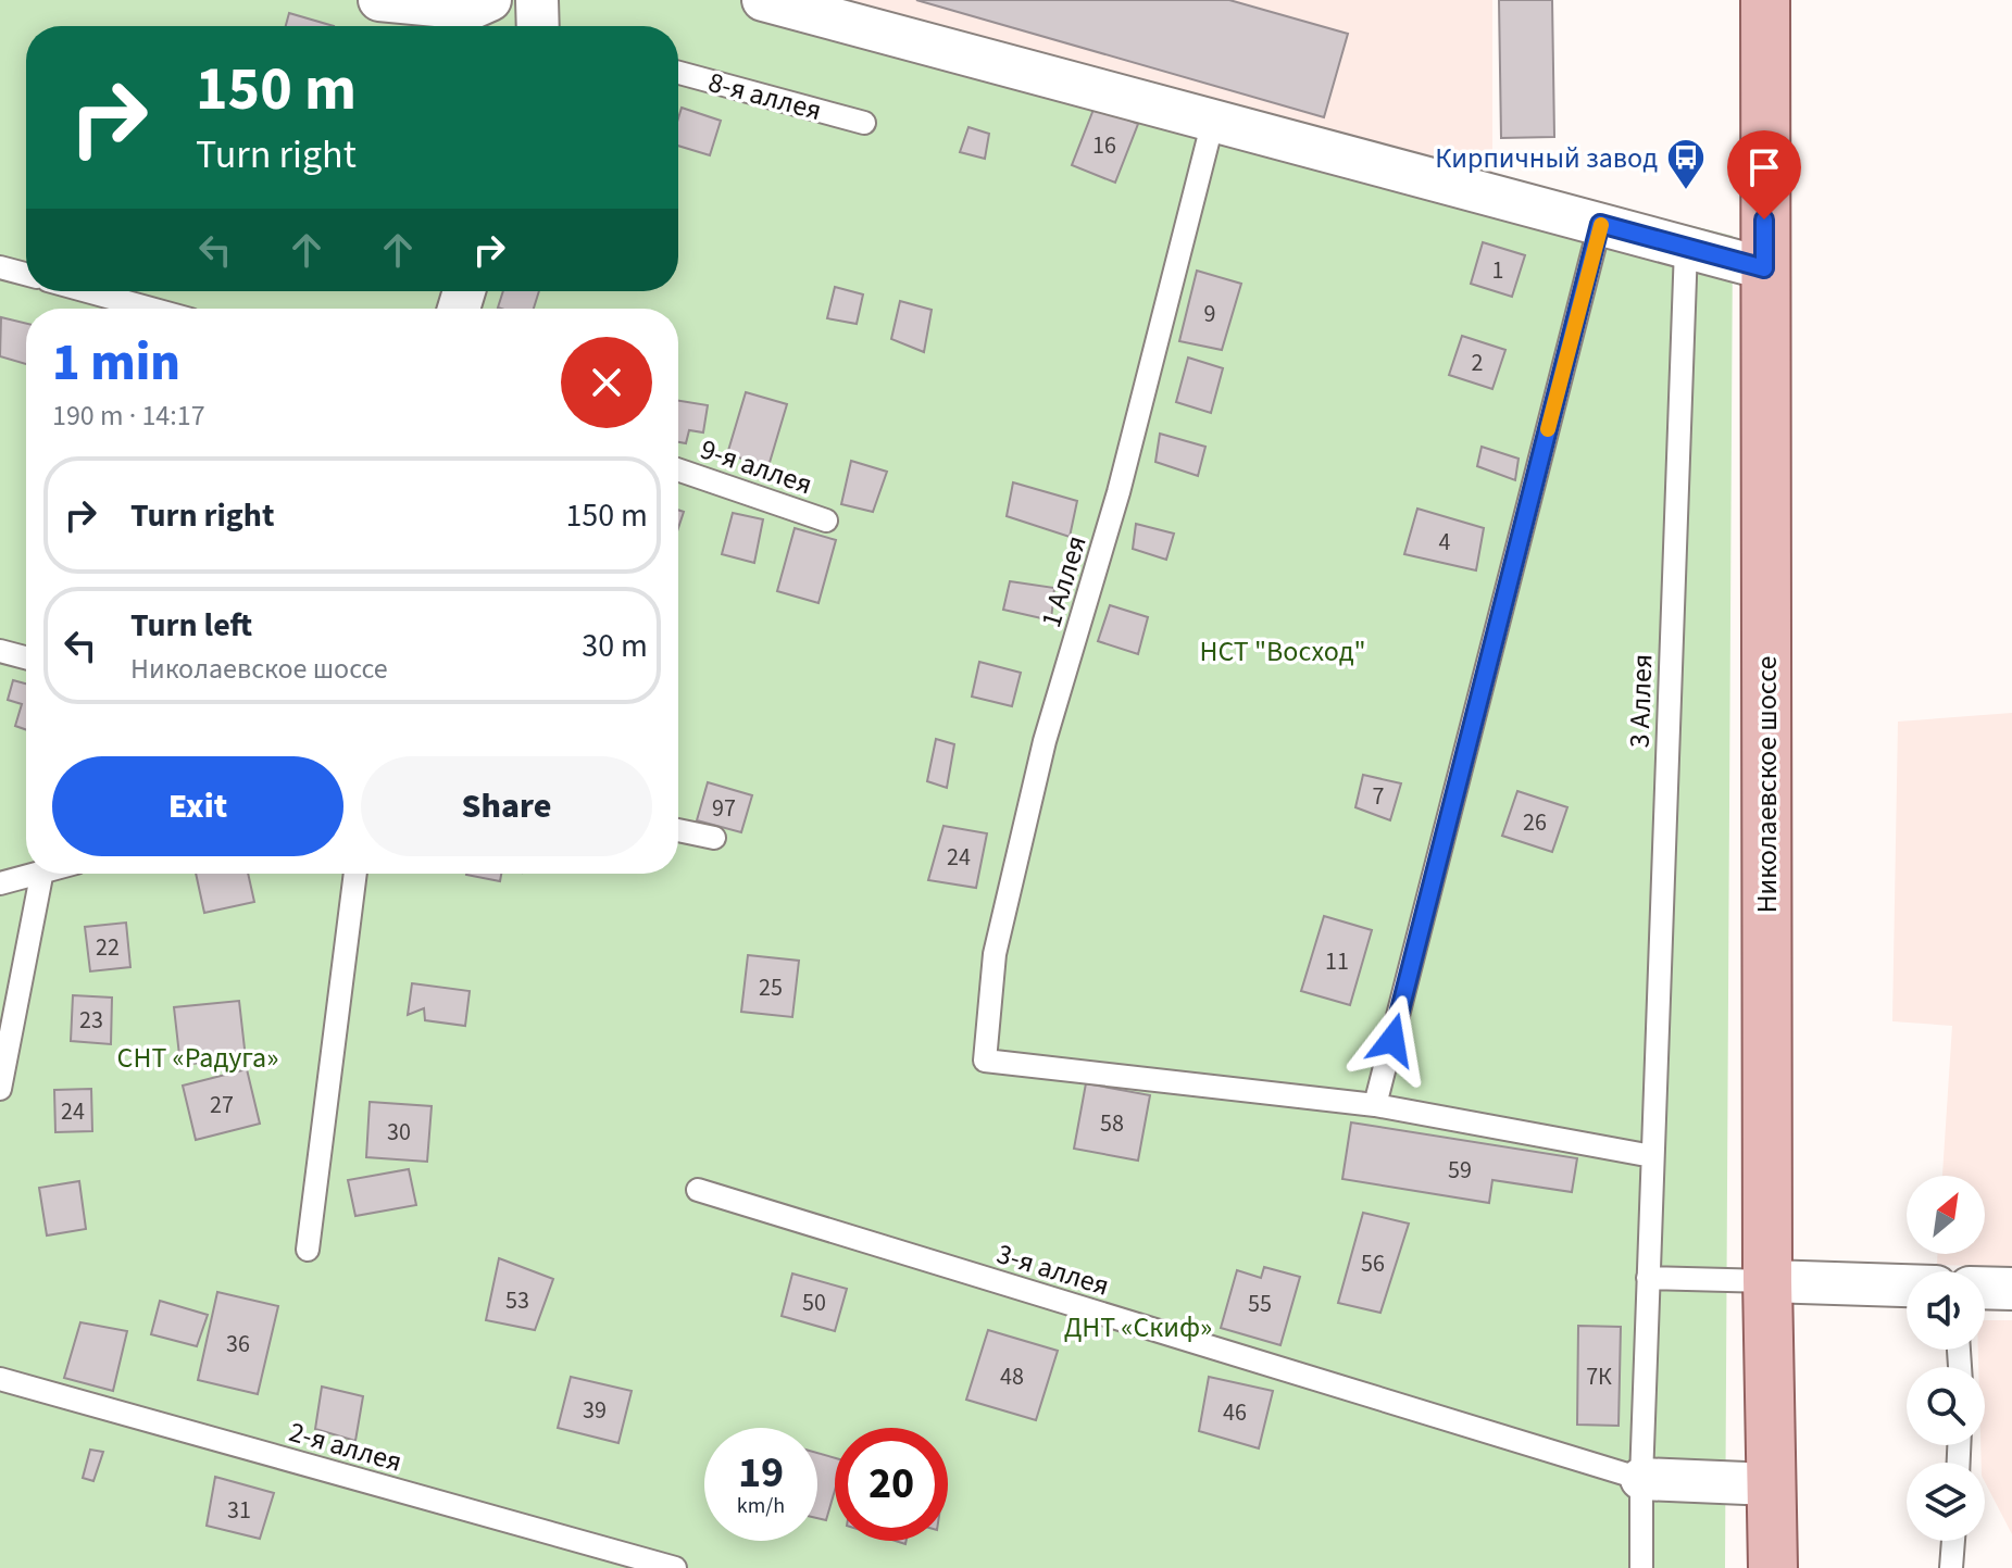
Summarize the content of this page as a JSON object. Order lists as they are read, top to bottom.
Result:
{
  "streets": {
    "main road": ["Николаевское шоссе"],
    "lane": [
      "8-я аллея",
      "9-я аллея",
      "1 Аллея",
      "3 Аллея",
      "3-я аллея",
      "2-я аллея"
    ]
  },
  "crossings": [
    ["3 Аллея", "3-я аллея"]
  ],
  "parks": ["НСТ \"Восход\"", "СНТ «Радуга»", "ДНТ «Скиф»"],
  "places": {
    "bus stop": ["Кирпичный завод"]
  },
  "house_numbers": [
    "16",
    "1",
    "9",
    "2",
    "4",
    "7",
    "97",
    "26",
    "24",
    "22",
    "11",
    "25",
    "23",
    "27",
    "24",
    "58",
    "30",
    "59",
    "56",
    "53",
    "50",
    "55",
    "36",
    "48",
    "7К",
    "39",
    "46",
    "31"
  ],
  "north": "top right",
  "page": {
    "turn": ["150 m", "Turn right"],
    "heading": ["1 min", "190 m · 14:17"],
    "list": [
      {
        "name": "Turn right",
        "value": "150 m"
      },
      {
        "name": "Turn left",
        "note": "Николаевское шоссе",
        "value": "30 m"
      }
    ],
    "buttons": ["Exit", "Share"],
    "speed": "19 km/h",
    "limit": "20"
  }
}
